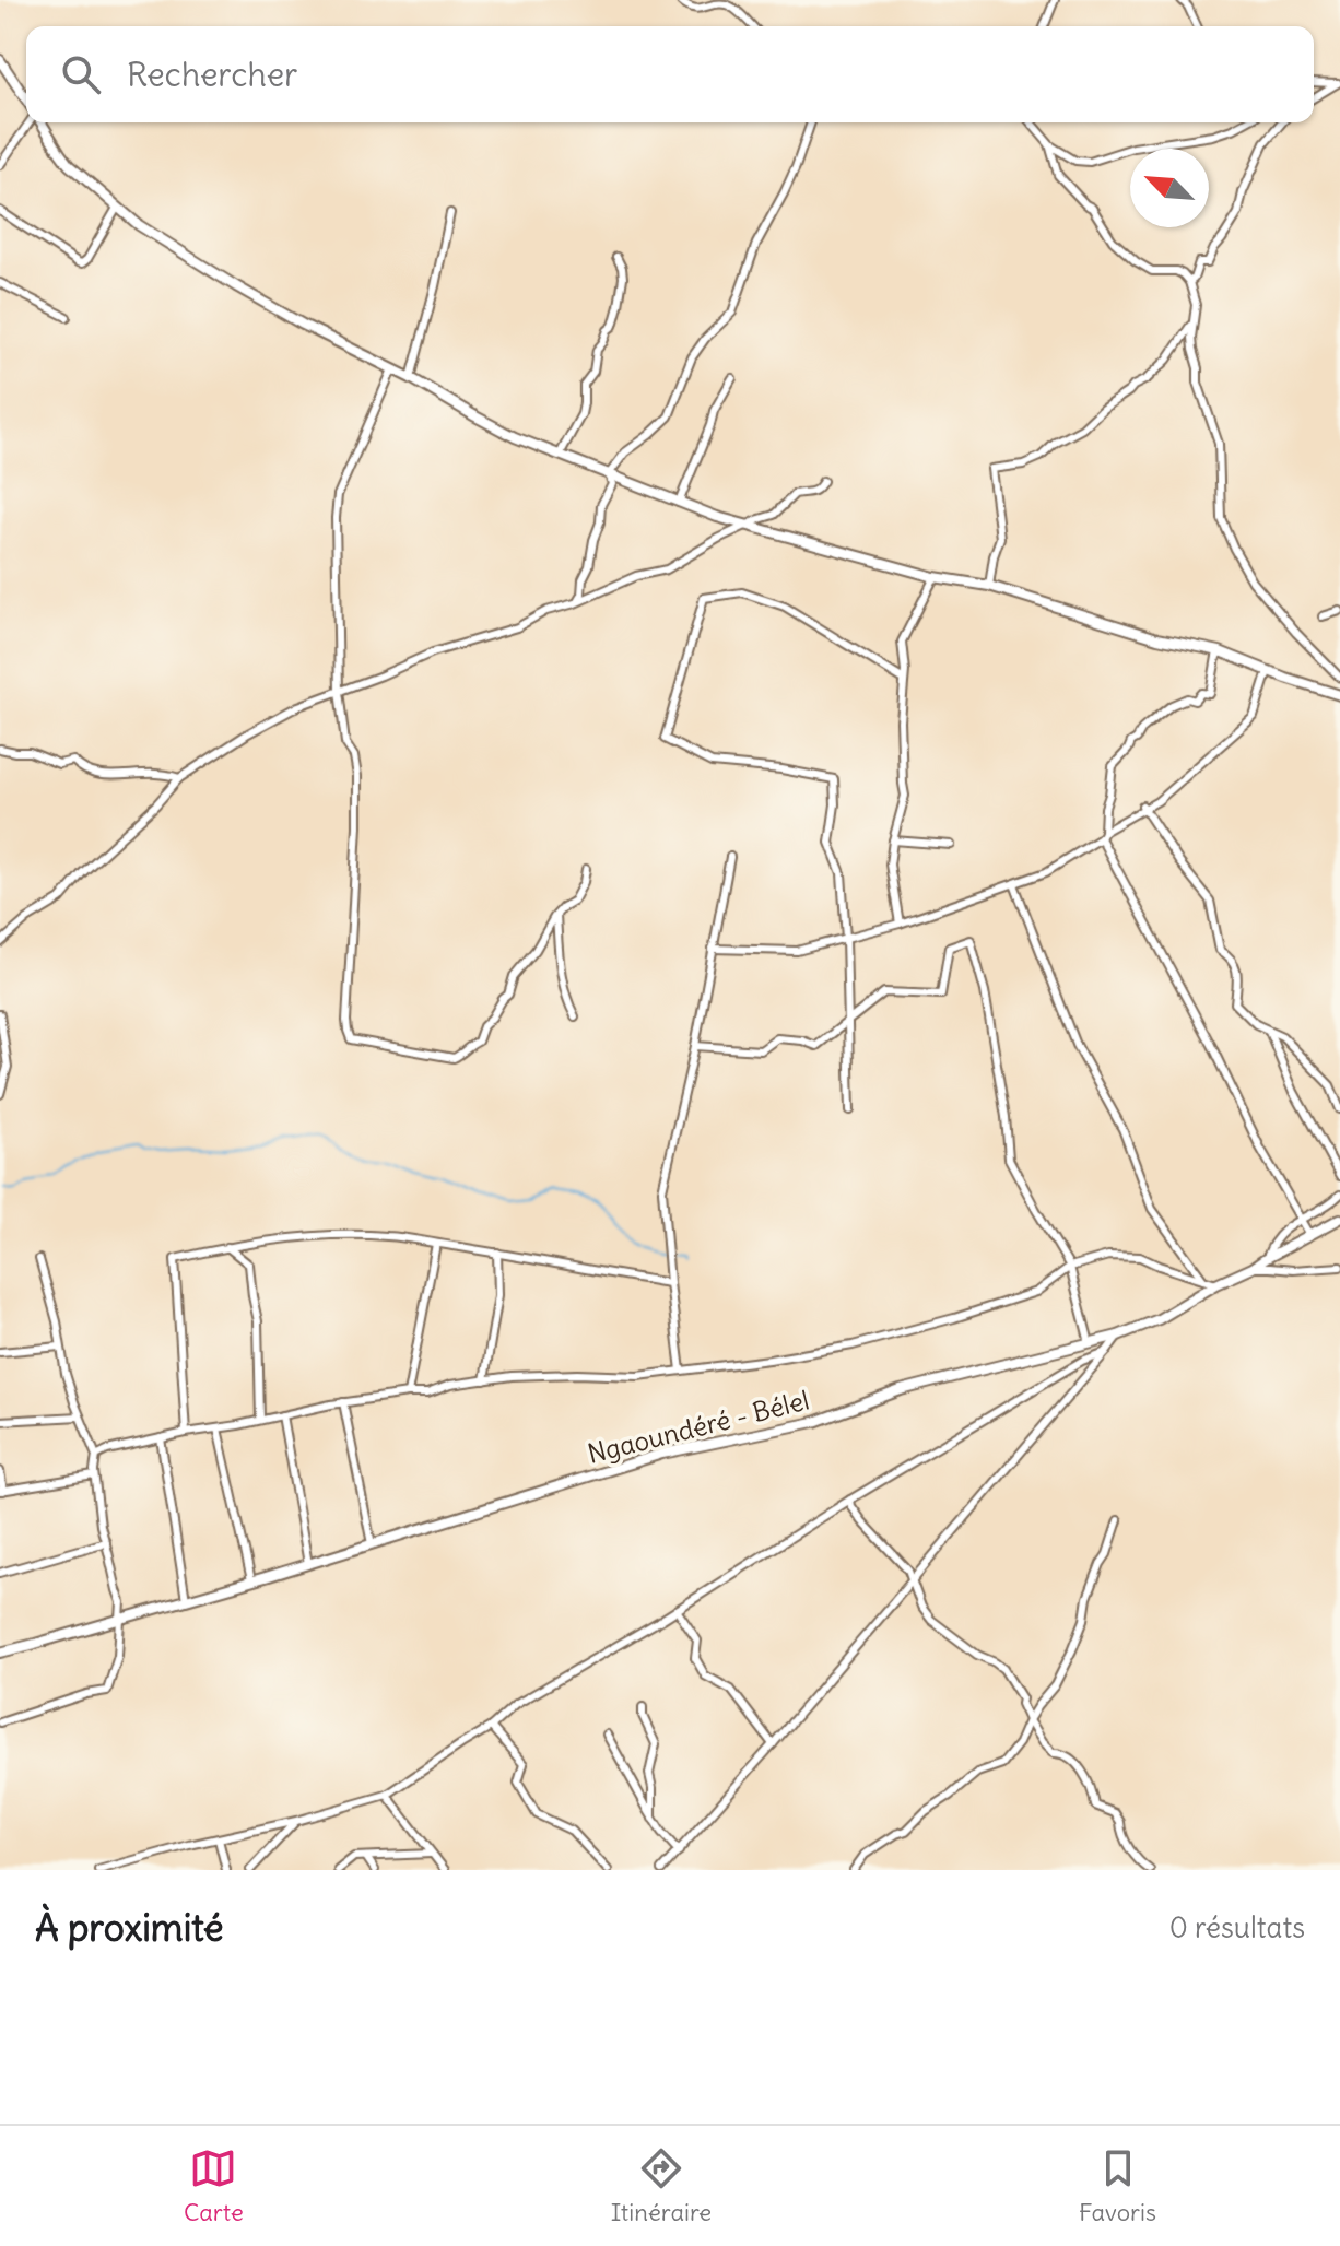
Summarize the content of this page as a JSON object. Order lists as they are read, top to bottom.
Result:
{
  "streets": {
    "street": ["Ngaoundéré - Bélel"]
  },
  "north": "top left",
  "page": {
    "search": "Rechercher",
    "heading": ["À proximité", "0 résultats"],
    "nav": ["Carte", "Itinéraire", "Favoris"]
  }
}
